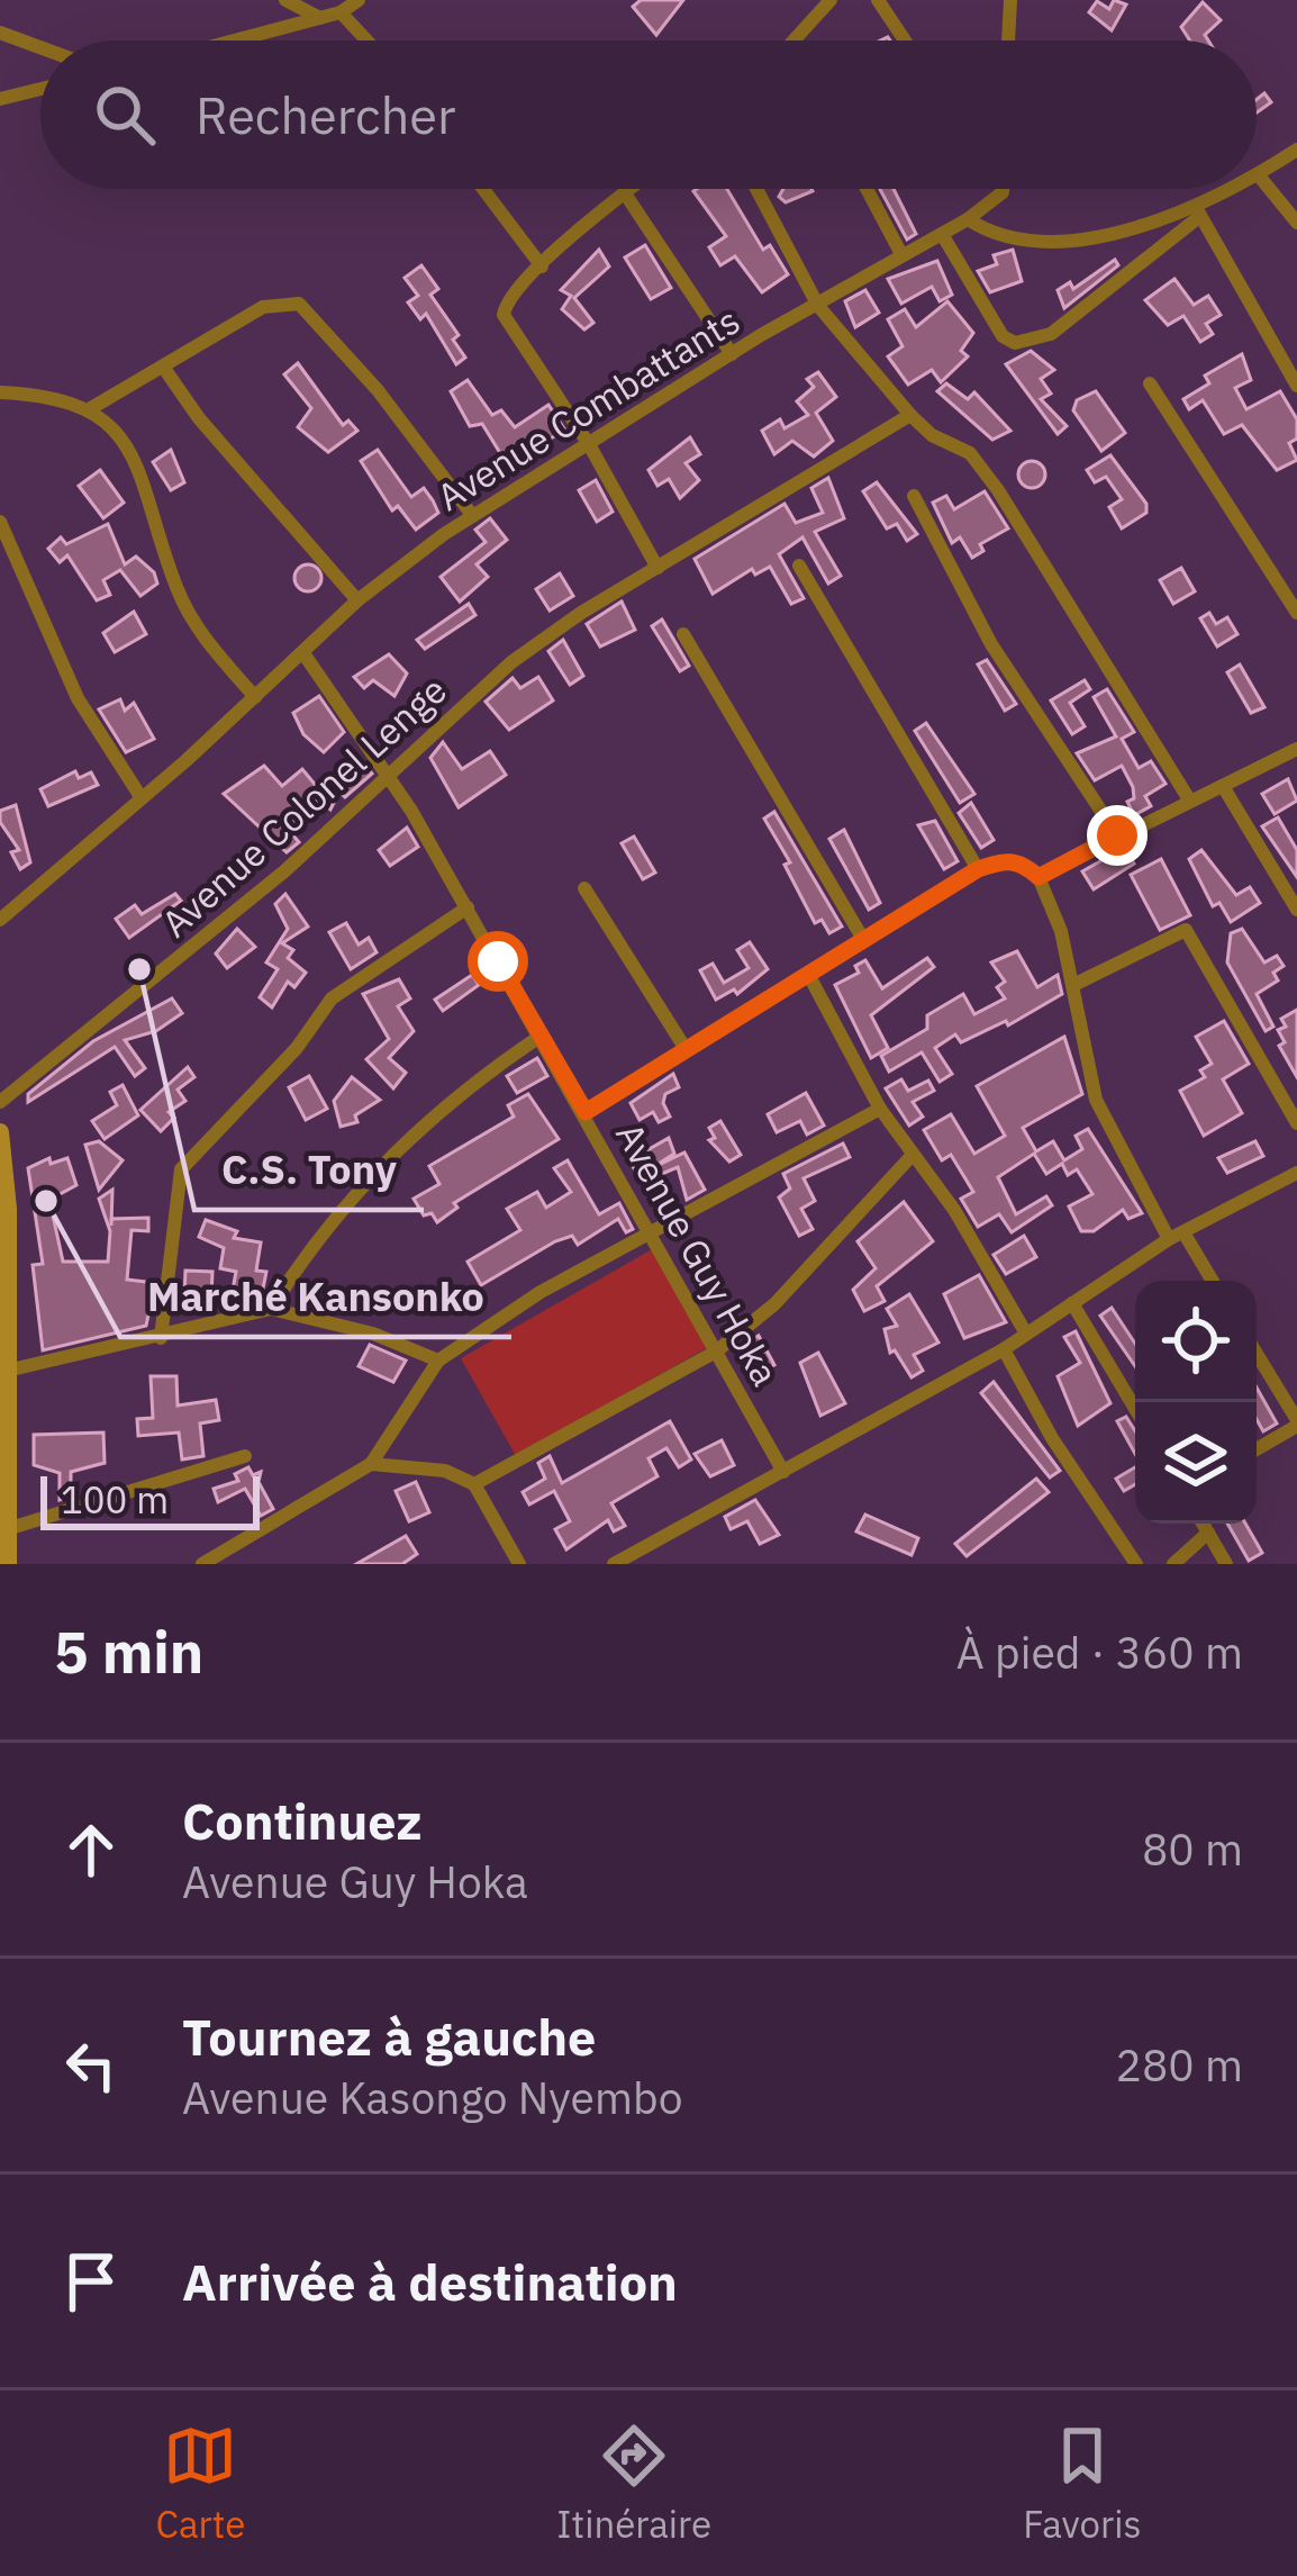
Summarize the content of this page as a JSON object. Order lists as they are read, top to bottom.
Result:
{
  "streets": {
    "street": ["Avenue Combattants", "Avenue Colonel Lenge", "Avenue Guy Hoka"]
  },
  "crossings": [
    ["Avenue Combattants", "Avenue Guy Hoka"],
    ["Avenue Colonel Lenge", "Avenue Guy Hoka"]
  ],
  "places": ["C.S. Tony", "Marché Kansonko"],
  "scale_bar": "100 m",
  "page": {
    "search": "Rechercher",
    "scale": "100 m",
    "heading": ["5 min", "À pied · 360 m"],
    "list": [
      ["Continuez", "Avenue Guy Hoka", "80 m"],
      ["Tournez à gauche", "Avenue Kasongo Nyembo", "280 m"],
      "Arrivée à destination"
    ],
    "nav": ["Carte", "Itinéraire", "Favoris"]
  }
}
